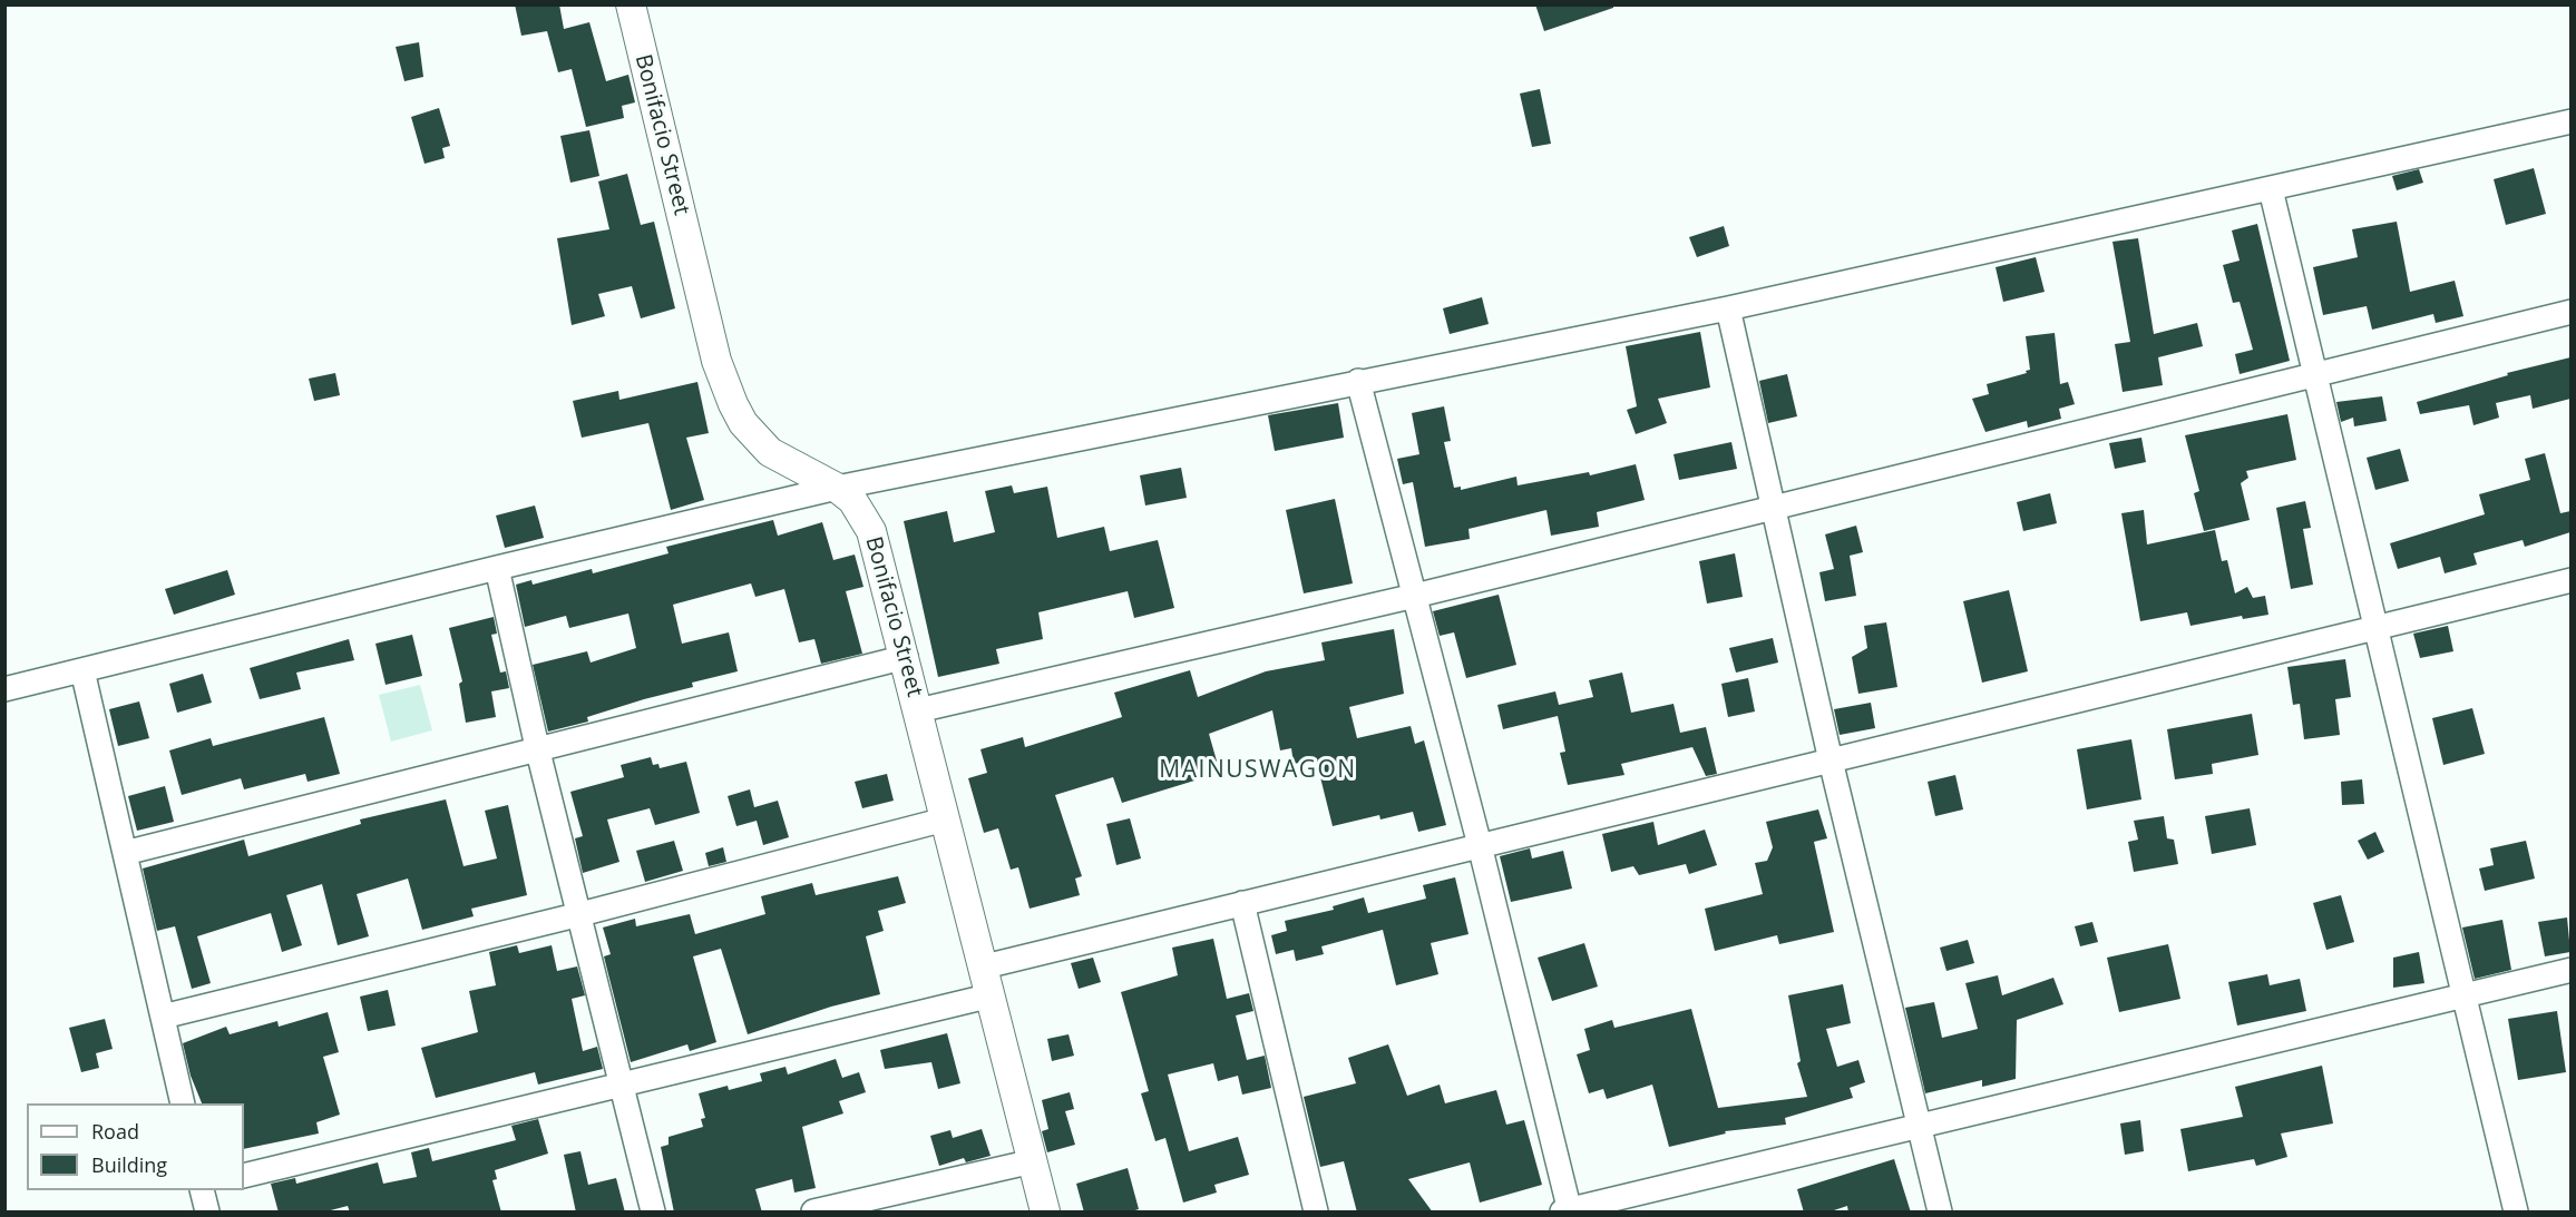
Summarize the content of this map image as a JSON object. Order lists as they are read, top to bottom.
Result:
{
  "streets": {
    "street": ["Bonifacio Street"]
  },
  "districts": ["MAINUSWAGON"],
  "legend": ["Road", "Building"]
}
